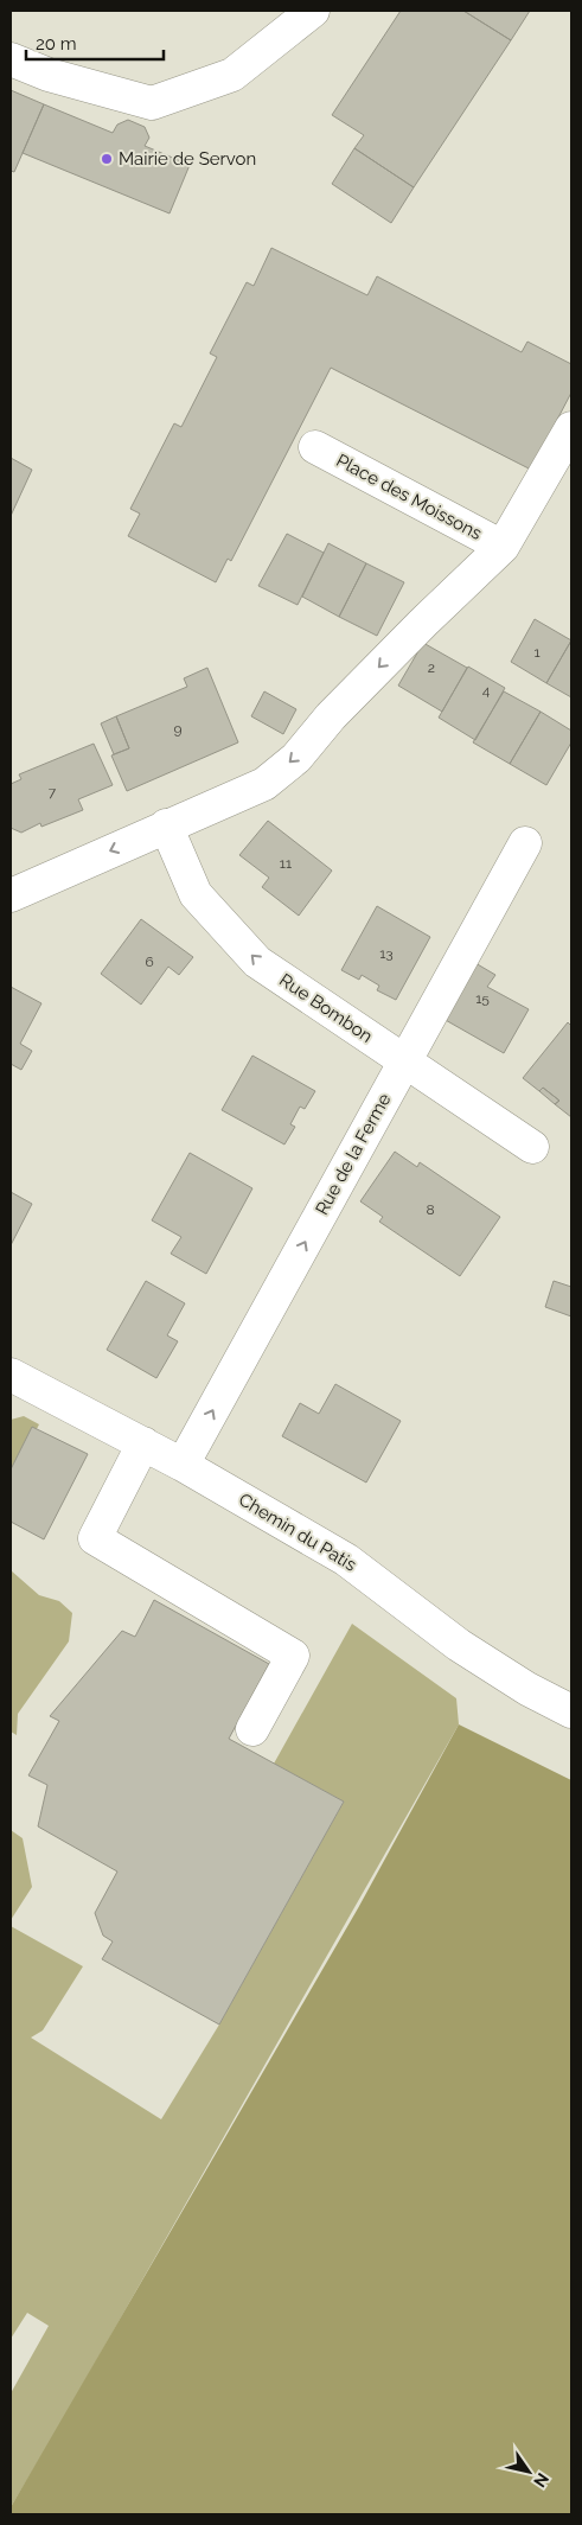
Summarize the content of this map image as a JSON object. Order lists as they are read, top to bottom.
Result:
{
  "streets": {
    "street": [
      "Place des Moissons",
      "Rue Bombon",
      "Rue de la Ferme",
      "Chemin du Patis"
    ]
  },
  "crossings": [
    ["Rue Bombon", "Rue de la Ferme"],
    ["Rue de la Ferme", "Chemin du Patis"]
  ],
  "one_way": ["Rue Bombon", "Rue de la Ferme"],
  "places": ["Mairie de Servon"],
  "house_numbers": [
    "1",
    "2",
    "4",
    "9",
    "7",
    "11",
    "13",
    "6",
    "15",
    "8"
  ],
  "scale_bar": "20 m",
  "north": "bottom right"
}
